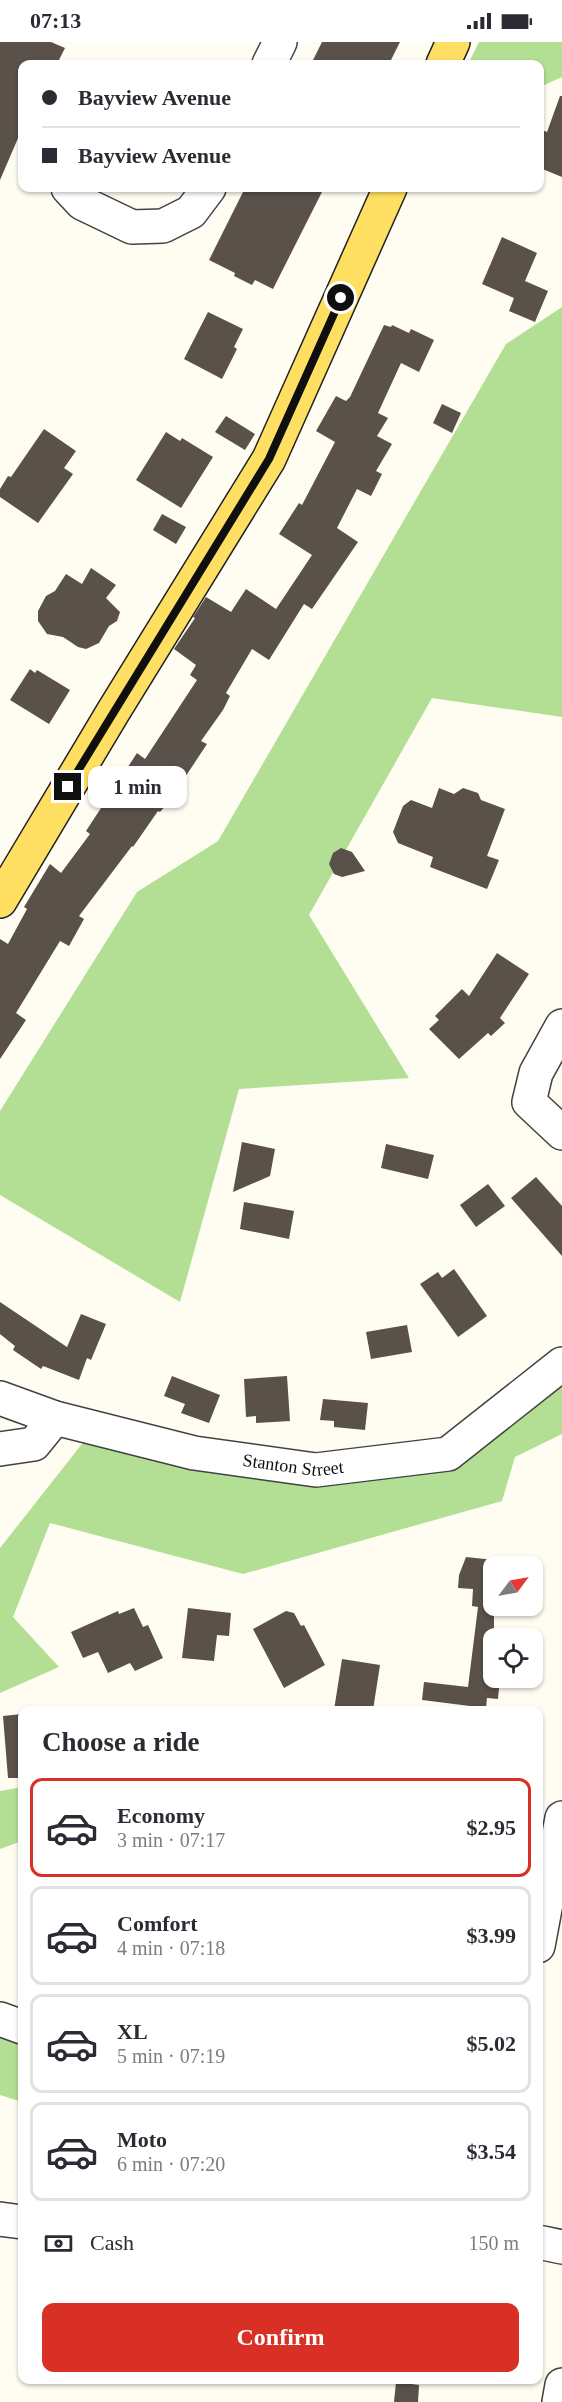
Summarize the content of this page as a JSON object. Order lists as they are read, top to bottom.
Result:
{
  "streets": {
    "street": ["Stanton Street"]
  },
  "north": "top right",
  "page": {
    "status": "07:13",
    "banner": ["Bayview Avenue", "Bayview Avenue"],
    "bubble": "1 min",
    "heading": "Choose a ride",
    "list": [
      {
        "name": "Economy",
        "note": "3 min · 07:17",
        "value": "$2.95"
      },
      {
        "name": "Comfort",
        "note": "4 min · 07:18",
        "value": "$3.99"
      },
      {
        "name": "XL",
        "note": "5 min · 07:19",
        "value": "$5.02"
      },
      {
        "name": "Moto",
        "note": "6 min · 07:20",
        "value": "$3.54"
      }
    ],
    "pay": ["Cash", "150 m"],
    "buttons": "Confirm"
  }
}
